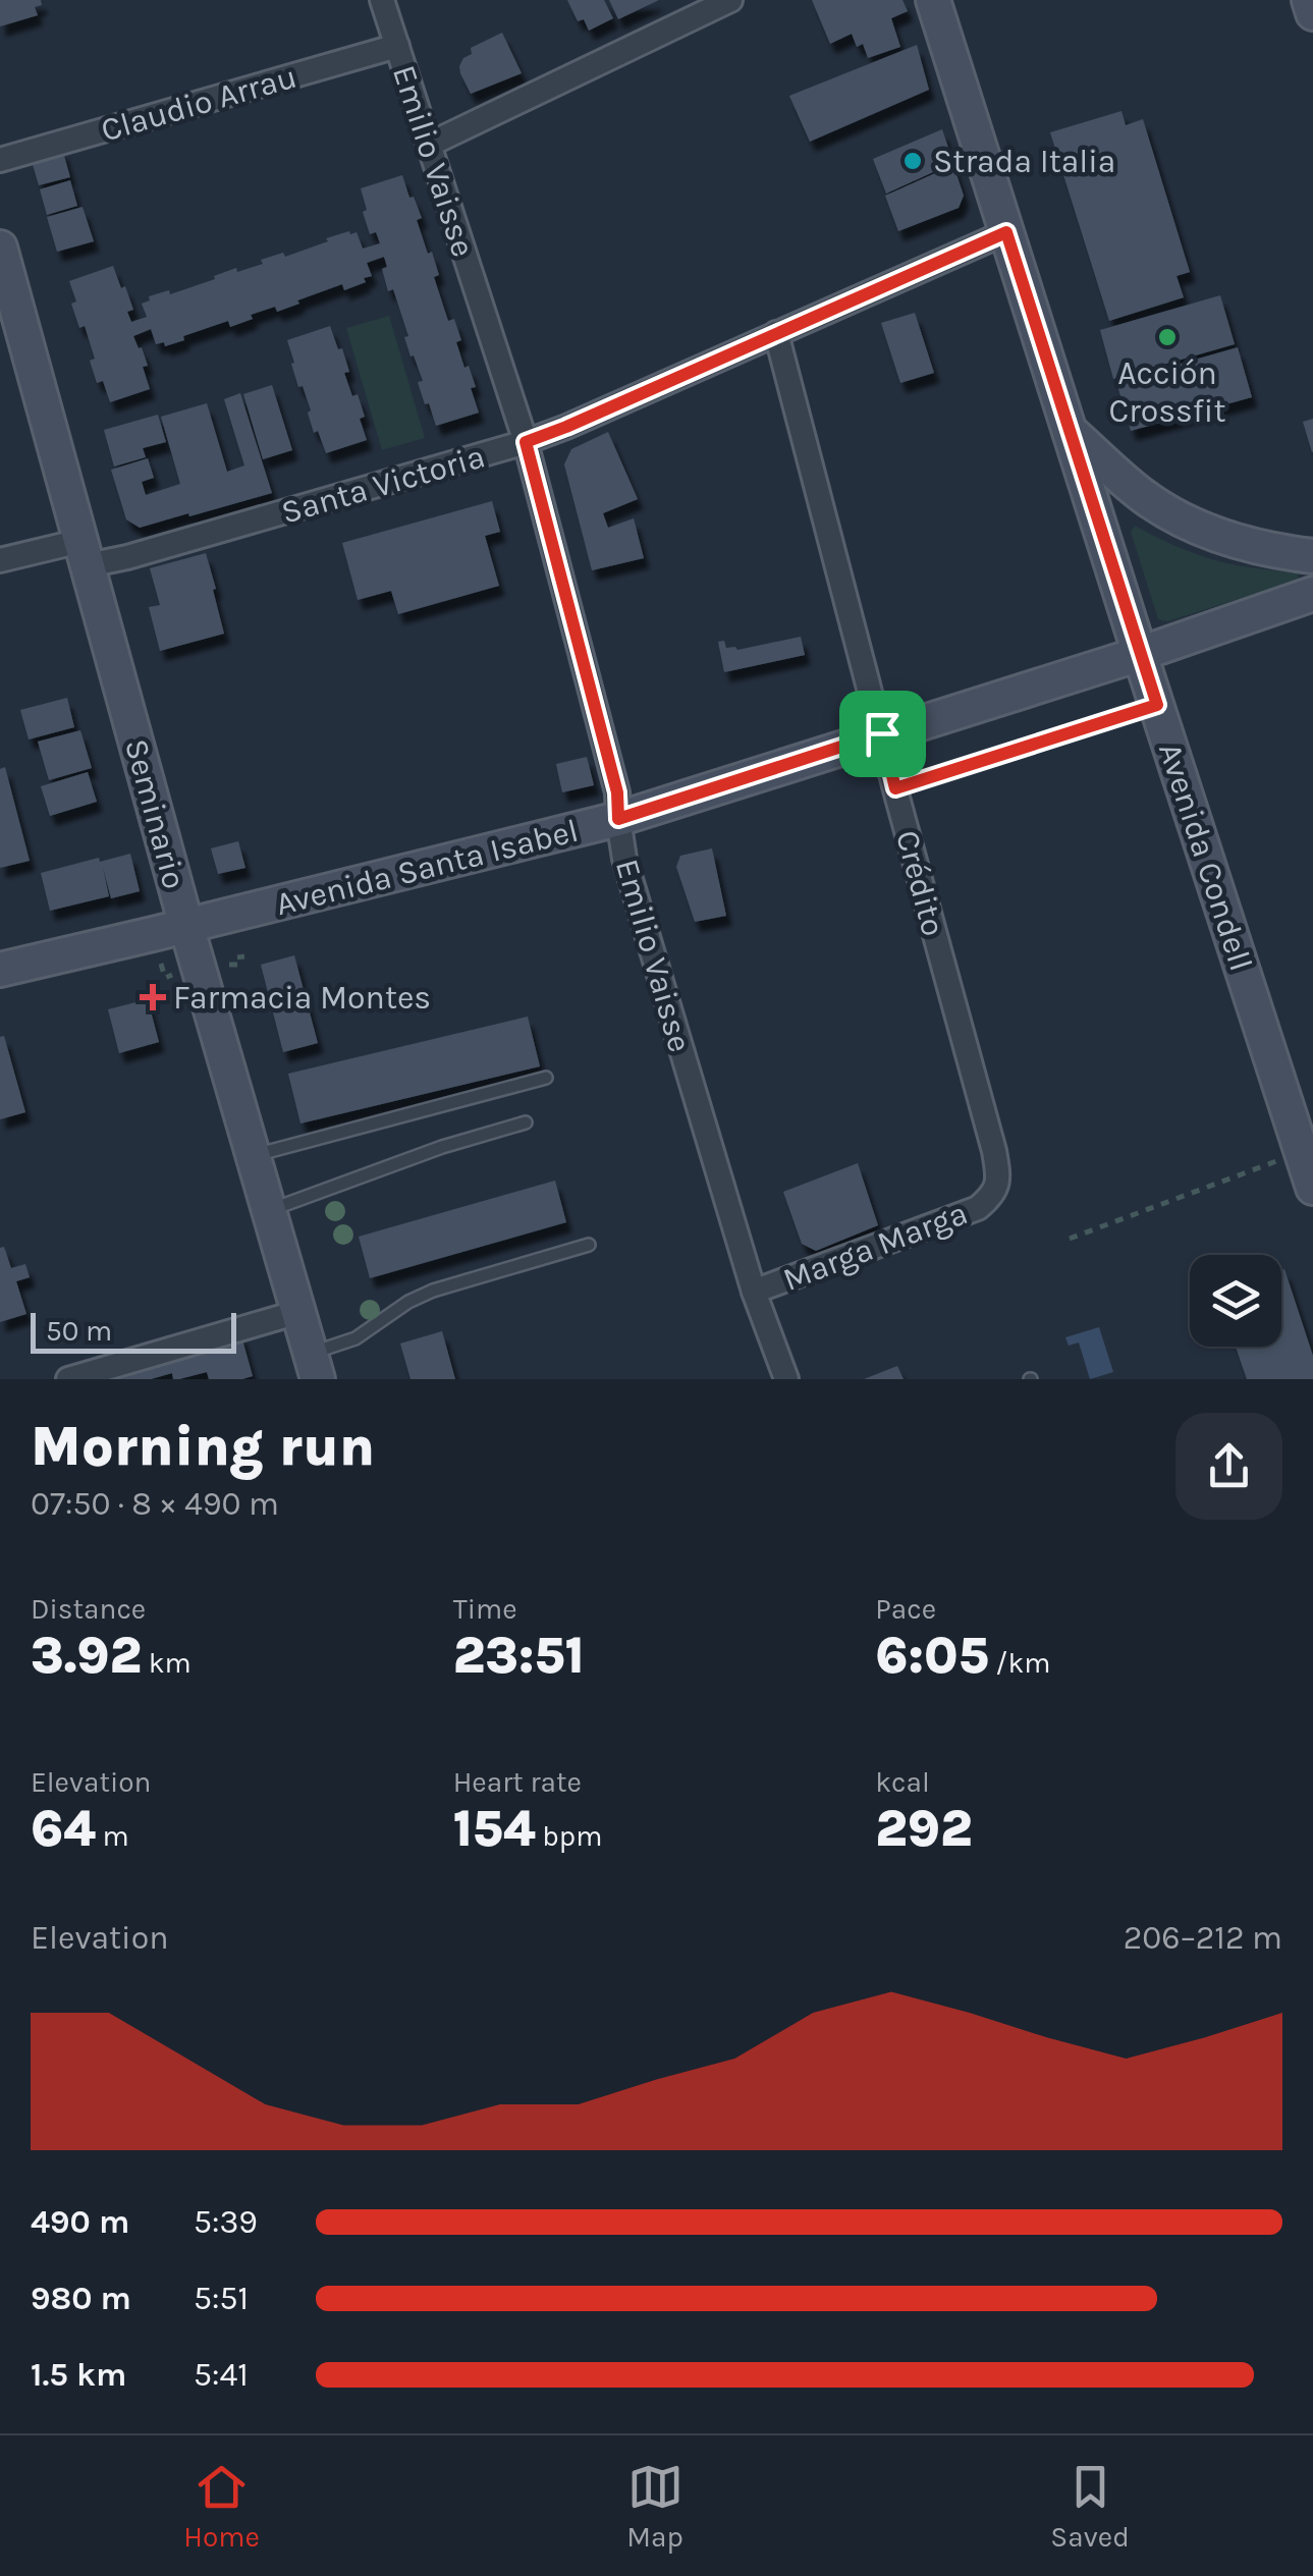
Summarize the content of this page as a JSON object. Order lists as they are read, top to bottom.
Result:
{
  "streets": {
    "street": [
      "Claudio Arrau",
      "Emilio Vaisse",
      "Santa Victoria",
      "Seminario",
      "Avenida Condell",
      "Avenida Santa Isabel",
      "Crédito",
      "Marga Marga"
    ]
  },
  "crossings": [
    ["Claudio Arrau", "Emilio Vaisse"],
    ["Emilio Vaisse", "Santa Victoria"],
    ["Emilio Vaisse", "Avenida Santa Isabel"],
    ["Emilio Vaisse", "Marga Marga"],
    ["Santa Victoria", "Seminario"],
    ["Santa Victoria", "Avenida Condell"],
    ["Santa Victoria", "Crédito"],
    ["Seminario", "Avenida Santa Isabel"],
    ["Avenida Condell", "Avenida Santa Isabel"],
    ["Avenida Santa Isabel", "Crédito"],
    ["Crédito", "Marga Marga"]
  ],
  "places": {
    "other": ["Strada Italia", "Acción Crossfit"],
    "health": ["Farmacia Montes"]
  },
  "scale_bar": "50 m",
  "page": {
    "scale": "50 m",
    "heading": ["Morning run", "07:50 · 8 × 490 m"],
    "stats": [
      ["Distance", "3.92 km"],
      ["Time", "23:51"],
      ["Pace", "6:05 /km"],
      ["Elevation", "64 m"],
      ["Heart rate", "154 bpm"],
      ["kcal", "292"]
    ],
    "chart": ["Elevation", "206–212 m"],
    "list": [
      {
        "name": "490 m",
        "note": "5:39"
      },
      {
        "name": "980 m",
        "note": "5:51"
      },
      {
        "name": "1.5 km",
        "note": "5:41"
      }
    ],
    "tabs": ["Home", "Map", "Saved"]
  }
}
